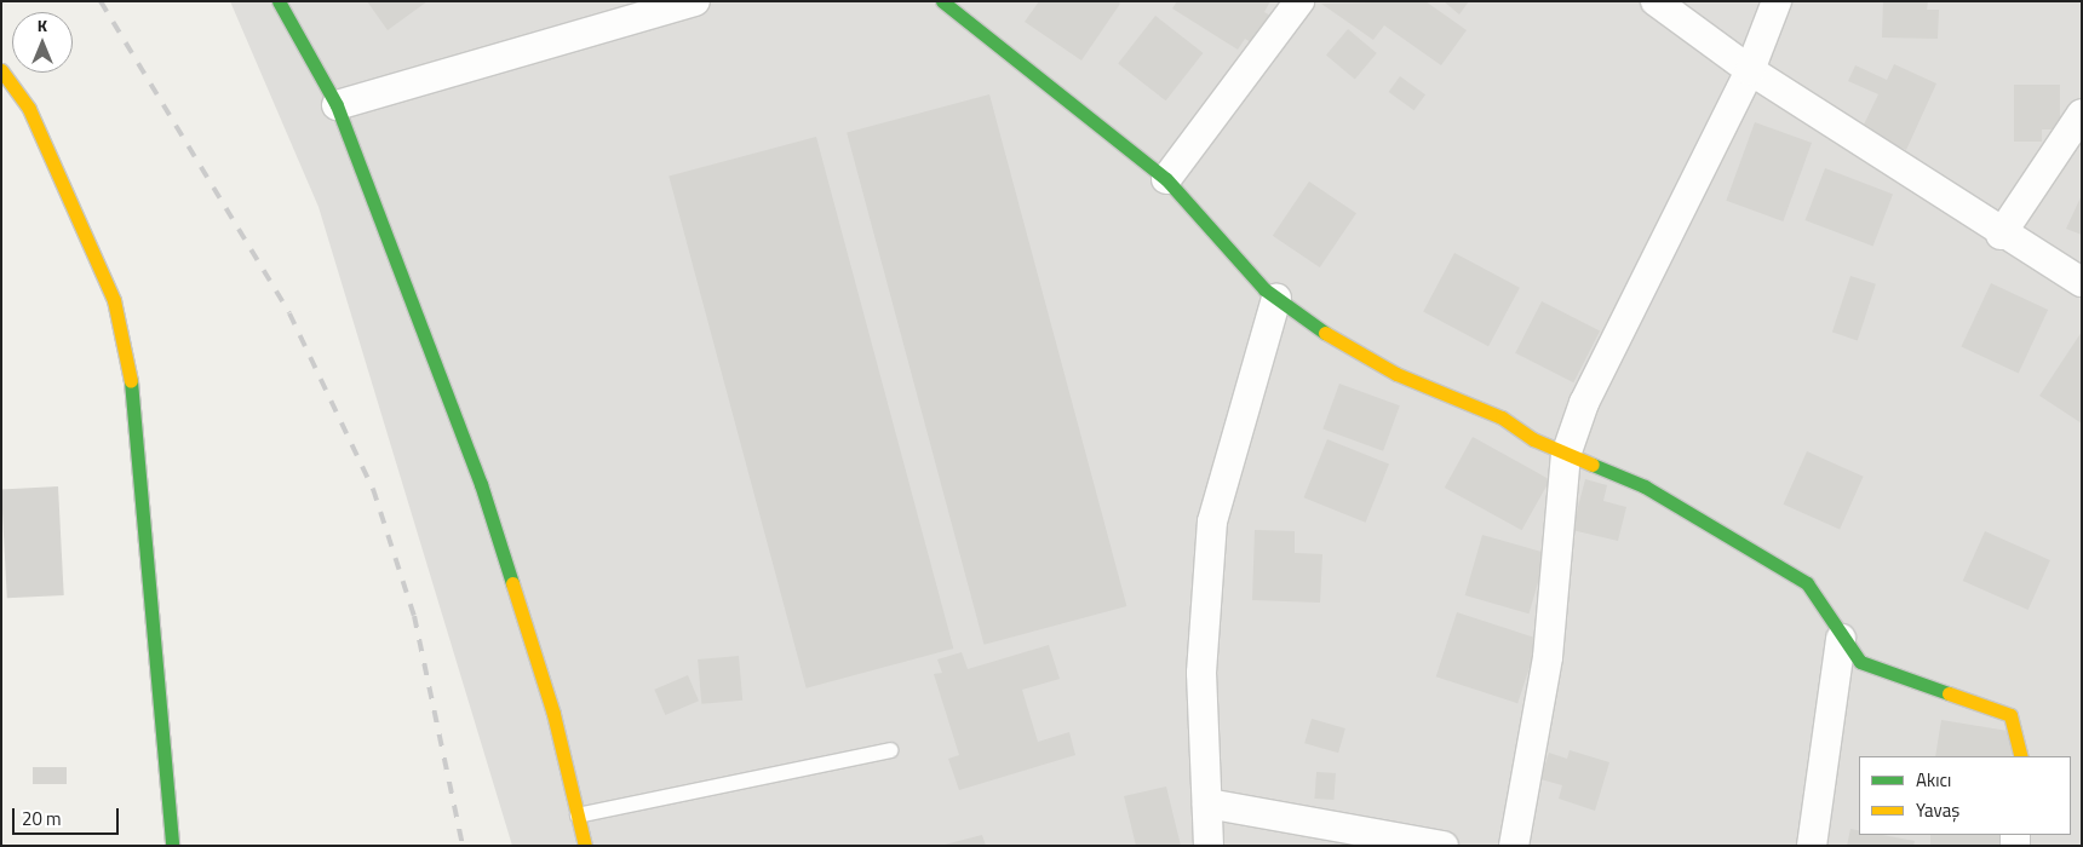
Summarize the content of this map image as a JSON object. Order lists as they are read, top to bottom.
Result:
{
  "legend": ["Akıcı", "Yavaş"],
  "scale_bar": "20 m",
  "north": "top"
}
